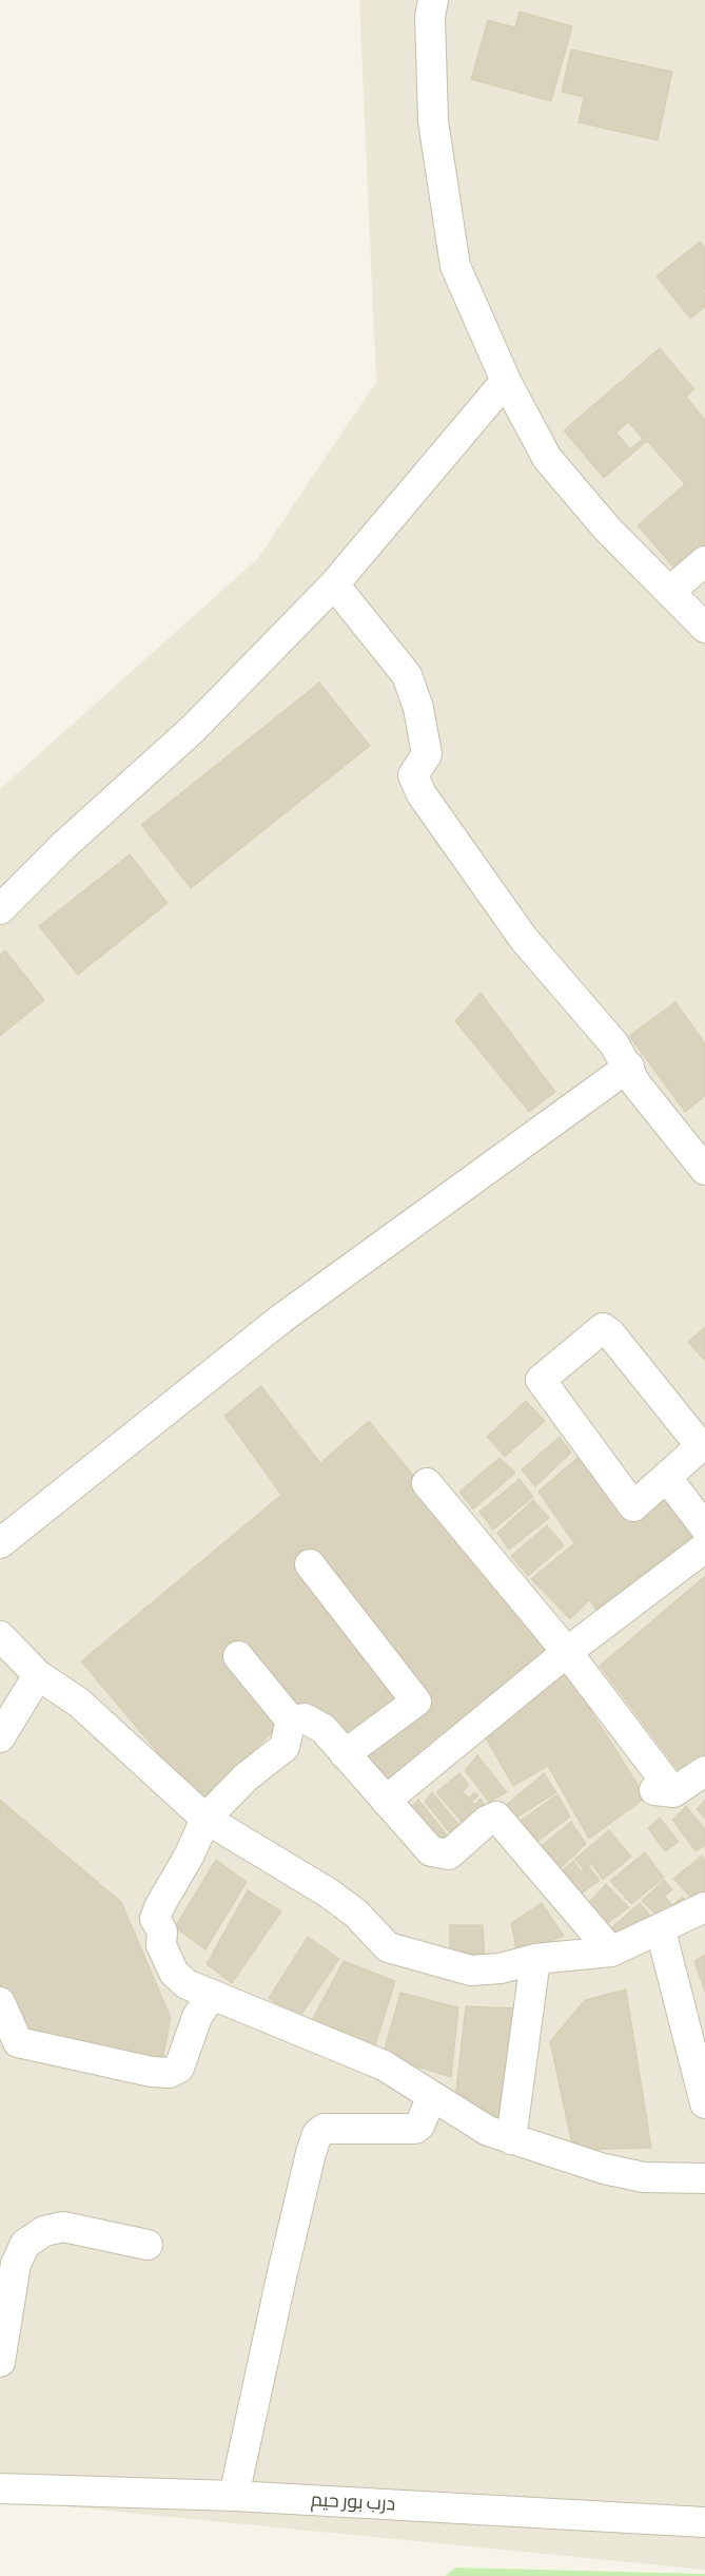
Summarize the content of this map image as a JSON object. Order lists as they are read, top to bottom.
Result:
{
  "streets": {
    "street": ["درب بور حيم"]
  }
}
